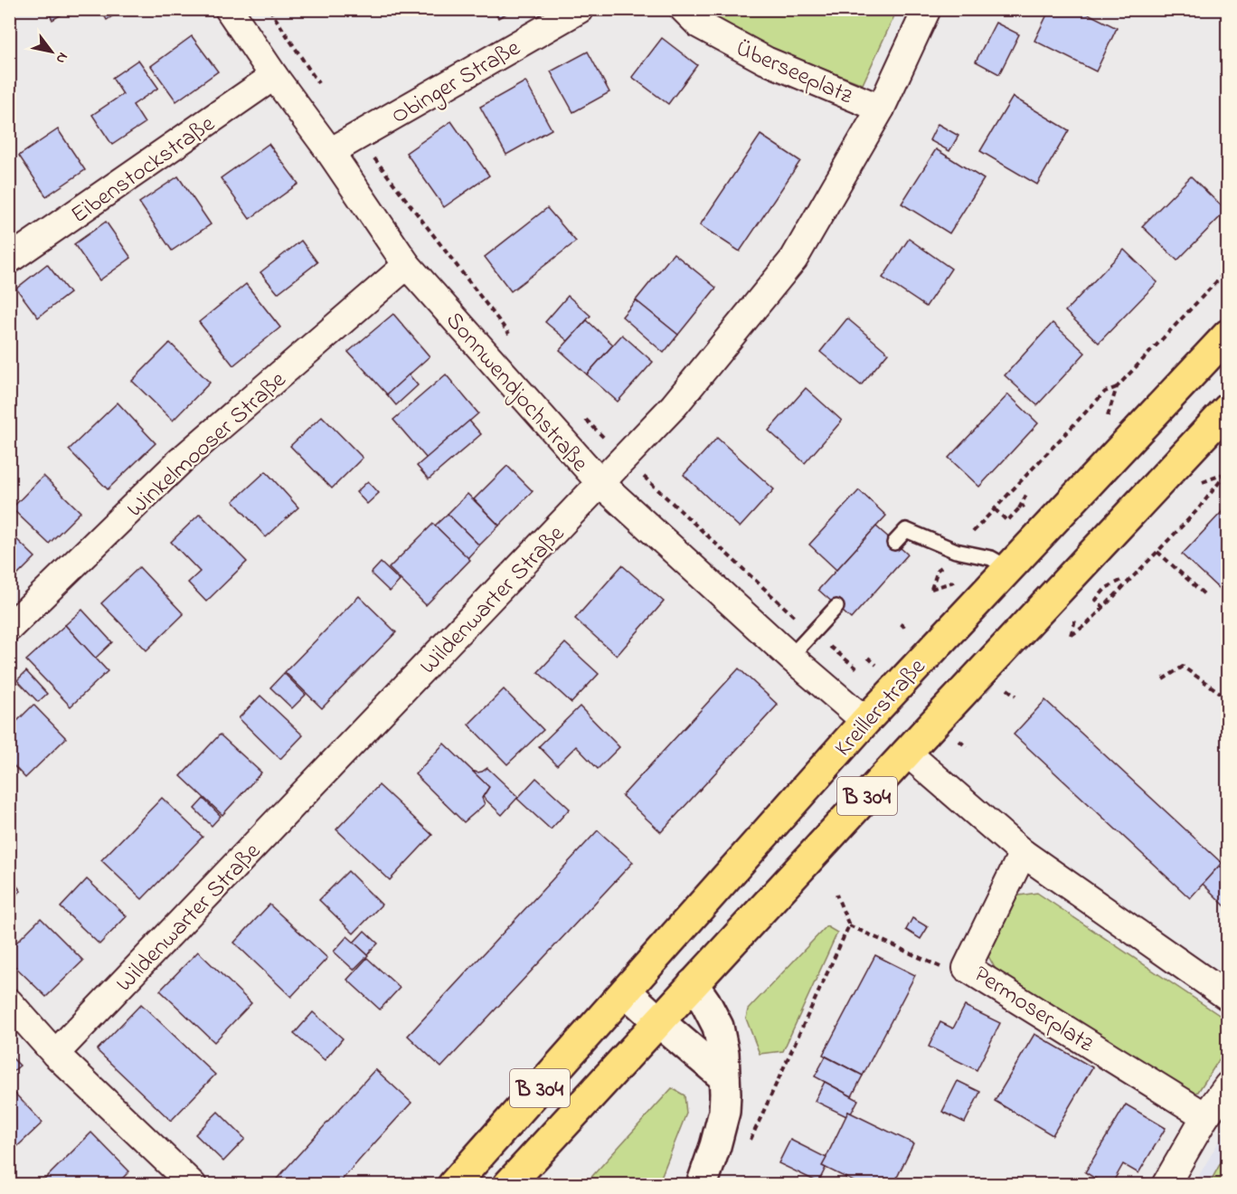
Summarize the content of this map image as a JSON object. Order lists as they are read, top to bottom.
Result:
{
  "streets": {
    "main road": ["Kreillerstraße", "B 304"],
    "street": [
      "Überseeplatz",
      "Obinger Straße",
      "Eibenstockstraße",
      "Sonnwendjochstraße",
      "Winkelmooser Straße",
      "Wildenwarter Straße",
      "Permoserplatz"
    ]
  },
  "crossings": [
    ["Überseeplatz", "Wildenwarter Straße"],
    ["Obinger Straße", "Sonnwendjochstraße"],
    ["Eibenstockstraße", "Sonnwendjochstraße"],
    ["Sonnwendjochstraße", "Winkelmooser Straße"],
    ["Sonnwendjochstraße", "Wildenwarter Straße"],
    ["Sonnwendjochstraße", "Kreillerstraße"]
  ],
  "north": "bottom right"
}
